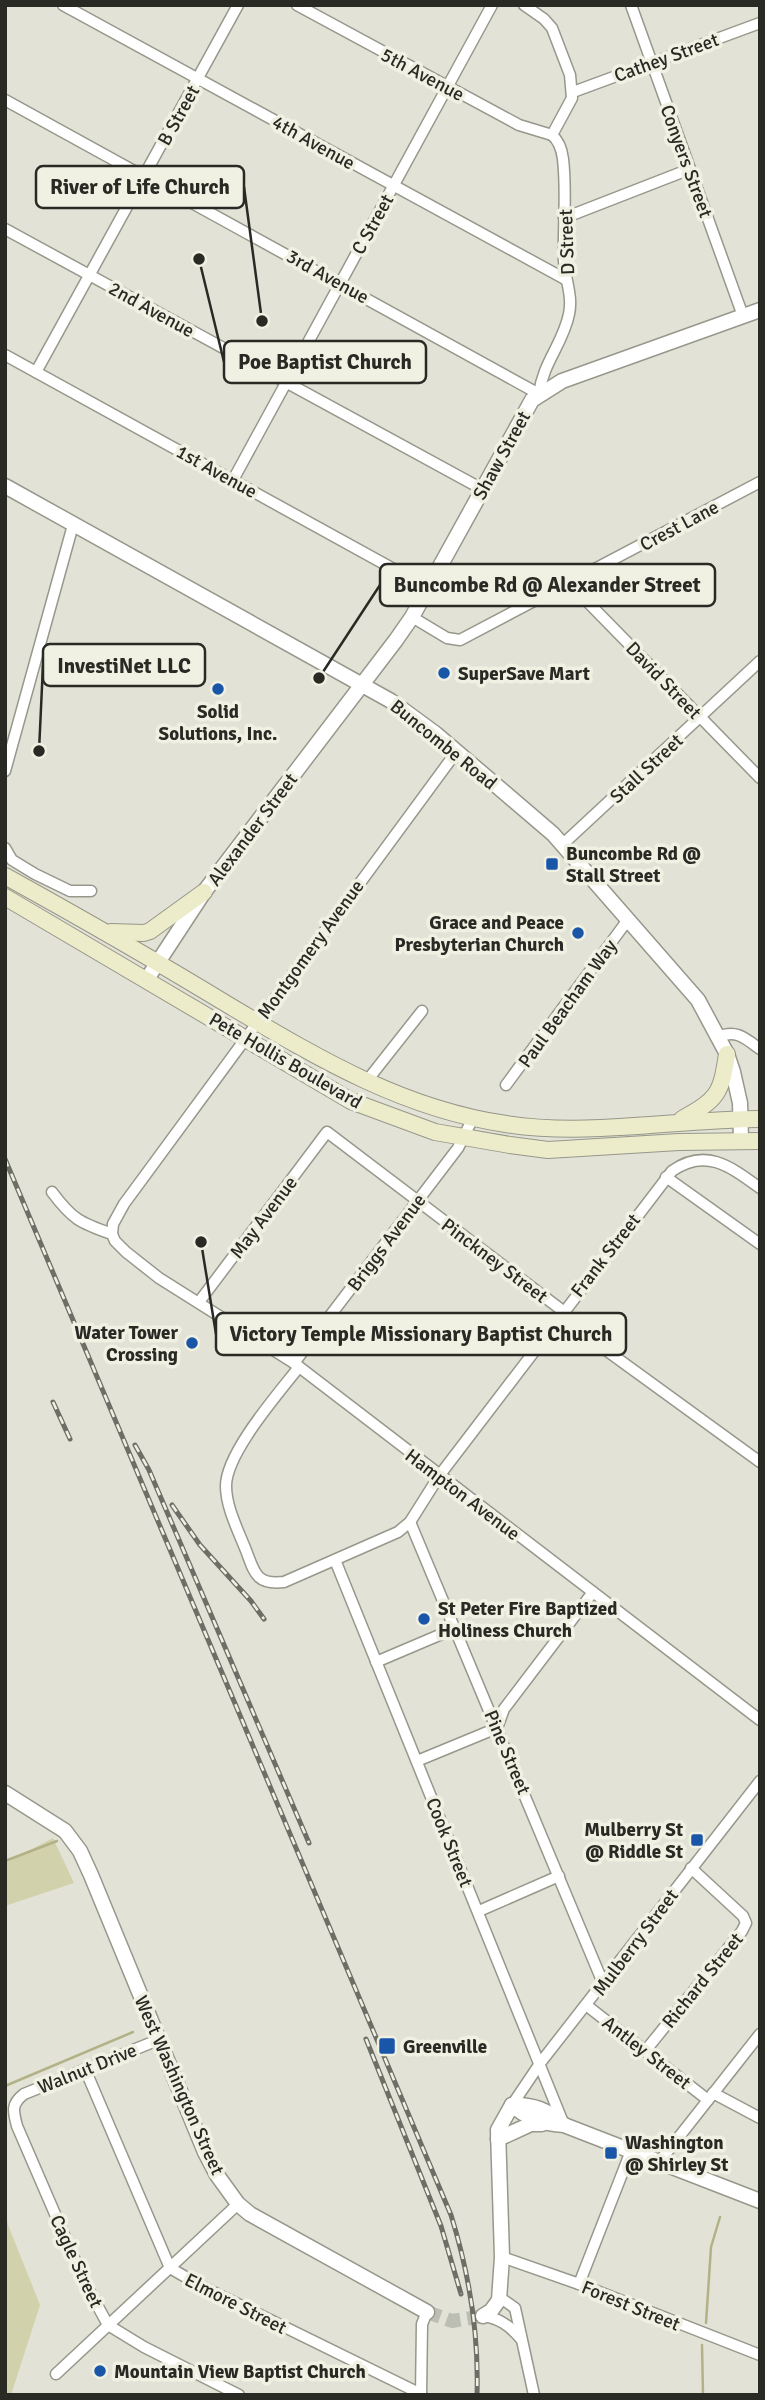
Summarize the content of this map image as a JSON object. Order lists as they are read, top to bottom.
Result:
{
  "streets": {
    "main road": ["Pete Hollis Boulevard"],
    "street": [
      "Cathey Street",
      "5th Avenue",
      "B Street",
      "4th Avenue",
      "Conyers Street",
      "C Street",
      "D Street",
      "3rd Avenue",
      "2nd Avenue",
      "Shaw Street",
      "1st Avenue",
      "Crest Lane",
      "David Street",
      "Buncombe Road",
      "Stall Street",
      "Alexander Street",
      "Montgomery Avenue",
      "Paul Beacham Way",
      "May Avenue",
      "Briggs Avenue",
      "Frank Street",
      "Pinckney Street",
      "Hampton Avenue",
      "Pine Street",
      "Cook Street",
      "Mulberry Street",
      "Richard Street",
      "Antley Street",
      "Walnut Drive",
      "West Washington Street",
      "Cagle Street",
      "Elmore Street",
      "Forest Street"
    ]
  },
  "crossings": [
    ["Cathey Street", "Conyers Street"],
    ["5th Avenue", "C Street"],
    ["5th Avenue", "D Street"],
    ["B Street", "4th Avenue"],
    ["B Street", "3rd Avenue"],
    ["B Street", "2nd Avenue"],
    ["B Street", "1st Avenue"],
    ["4th Avenue", "C Street"],
    ["4th Avenue", "D Street"],
    ["Conyers Street", "Shaw Street"],
    ["C Street", "3rd Avenue"],
    ["C Street", "2nd Avenue"],
    ["C Street", "1st Avenue"],
    ["D Street", "3rd Avenue"],
    ["D Street", "Shaw Street"],
    ["3rd Avenue", "Shaw Street"],
    ["2nd Avenue", "Shaw Street"],
    ["Shaw Street", "1st Avenue"],
    ["Shaw Street", "Crest Lane"],
    ["Shaw Street", "Buncombe Road"],
    ["Shaw Street", "Alexander Street"],
    ["Crest Lane", "David Street"],
    ["David Street", "Stall Street"],
    ["Buncombe Road", "Stall Street"],
    ["Buncombe Road", "Alexander Street"],
    ["Buncombe Road", "Montgomery Avenue"],
    ["Buncombe Road", "Paul Beacham Way"],
    ["Buncombe Road", "Pete Hollis Boulevard"],
    ["Alexander Street", "Pete Hollis Boulevard"],
    ["Montgomery Avenue", "Pete Hollis Boulevard"],
    ["Montgomery Avenue", "Hampton Avenue"],
    ["Pete Hollis Boulevard", "Briggs Avenue"],
    ["May Avenue", "Pinckney Street"],
    ["May Avenue", "Hampton Avenue"],
    ["Briggs Avenue", "Frank Street"],
    ["Briggs Avenue", "Pinckney Street"],
    ["Briggs Avenue", "Hampton Avenue"],
    ["Briggs Avenue", "Cook Street"],
    ["Frank Street", "Pinckney Street"],
    ["Frank Street", "Hampton Avenue"],
    ["Frank Street", "Pine Street"],
    ["Frank Street", "Cook Street"],
    ["Pine Street", "Mulberry Street"],
    ["Cook Street", "Mulberry Street"],
    ["Mulberry Street", "Richard Street"],
    ["Mulberry Street", "Antley Street"],
    ["Richard Street", "Antley Street"],
    ["Walnut Drive", "West Washington Street"],
    ["Walnut Drive", "Cagle Street"],
    ["Walnut Drive", "Elmore Street"]
  ],
  "places": {
    "other": [
      "Poe Baptist Church",
      "River of Life Church",
      "SuperSave Mart",
      "Buncombe Rd @ Alexander Street",
      "Solid Solutions, Inc.",
      "InvestiNet LLC",
      "Grace and Peace Presbyterian Church",
      "Victory Temple Missionary Baptist Church",
      "Water Tower Crossing",
      "St Peter Fire Baptized Holiness Church",
      "Mountain View Baptist Church"
    ],
    "transit": [
      "Buncombe Rd @ Stall Street",
      "Mulberry St @ Riddle St",
      "Greenville",
      "Washington @ Shirley St"
    ]
  }
}
